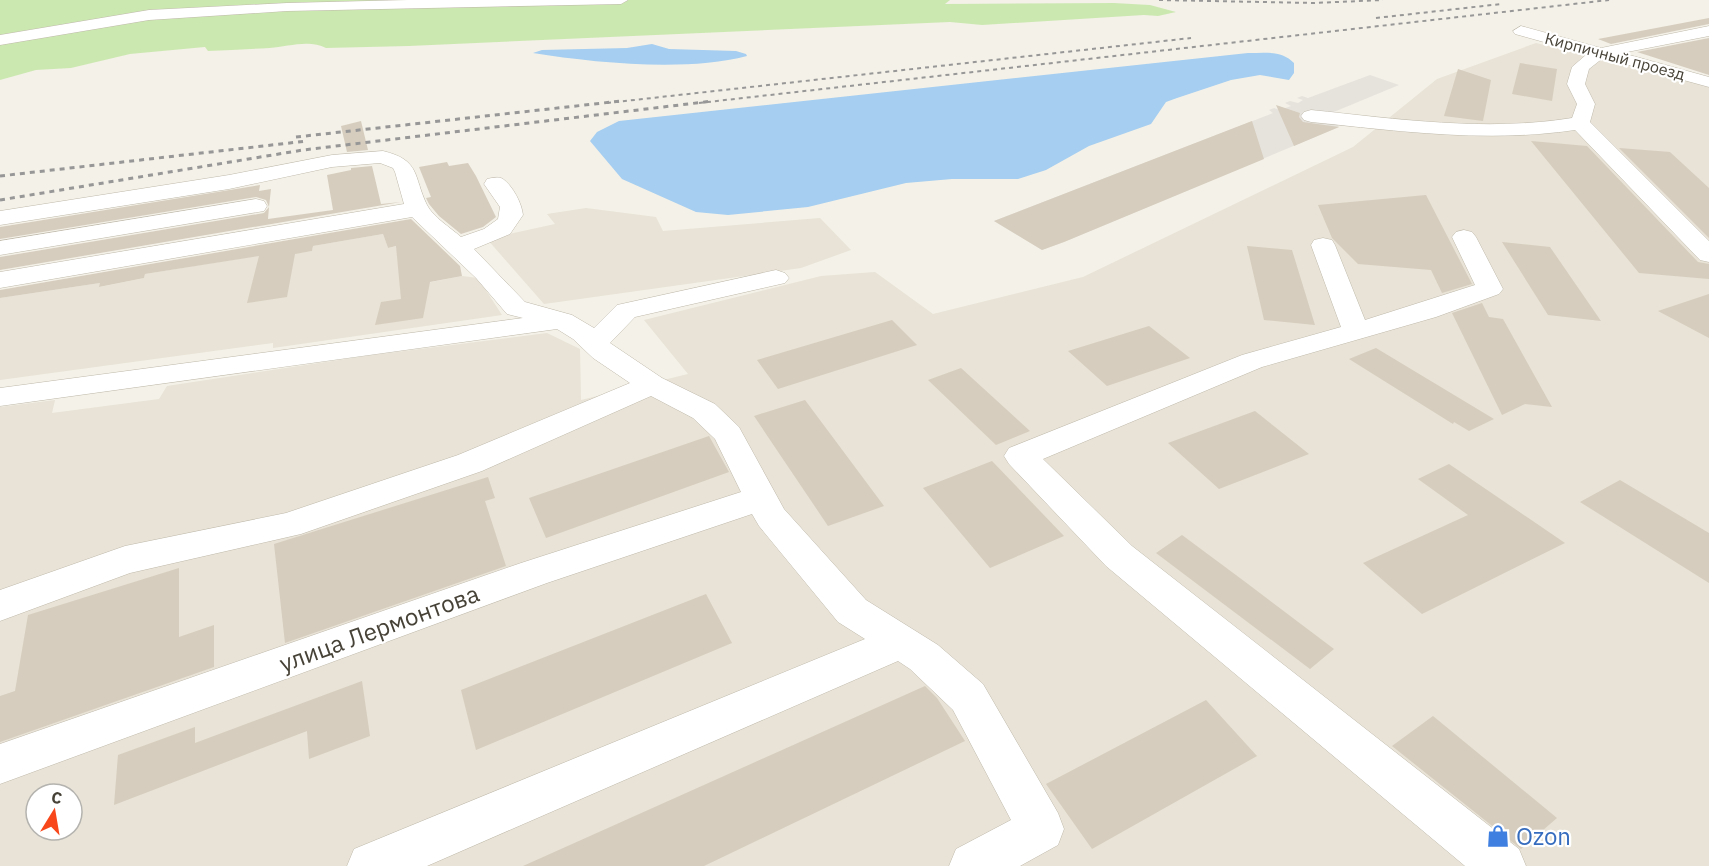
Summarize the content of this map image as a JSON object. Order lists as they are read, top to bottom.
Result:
{
  "streets": {
    "street": ["Кирпичный проезд", "улица Лермонтова"]
  },
  "places": {
    "shop": ["Ozon"]
  },
  "north": "top"
}
